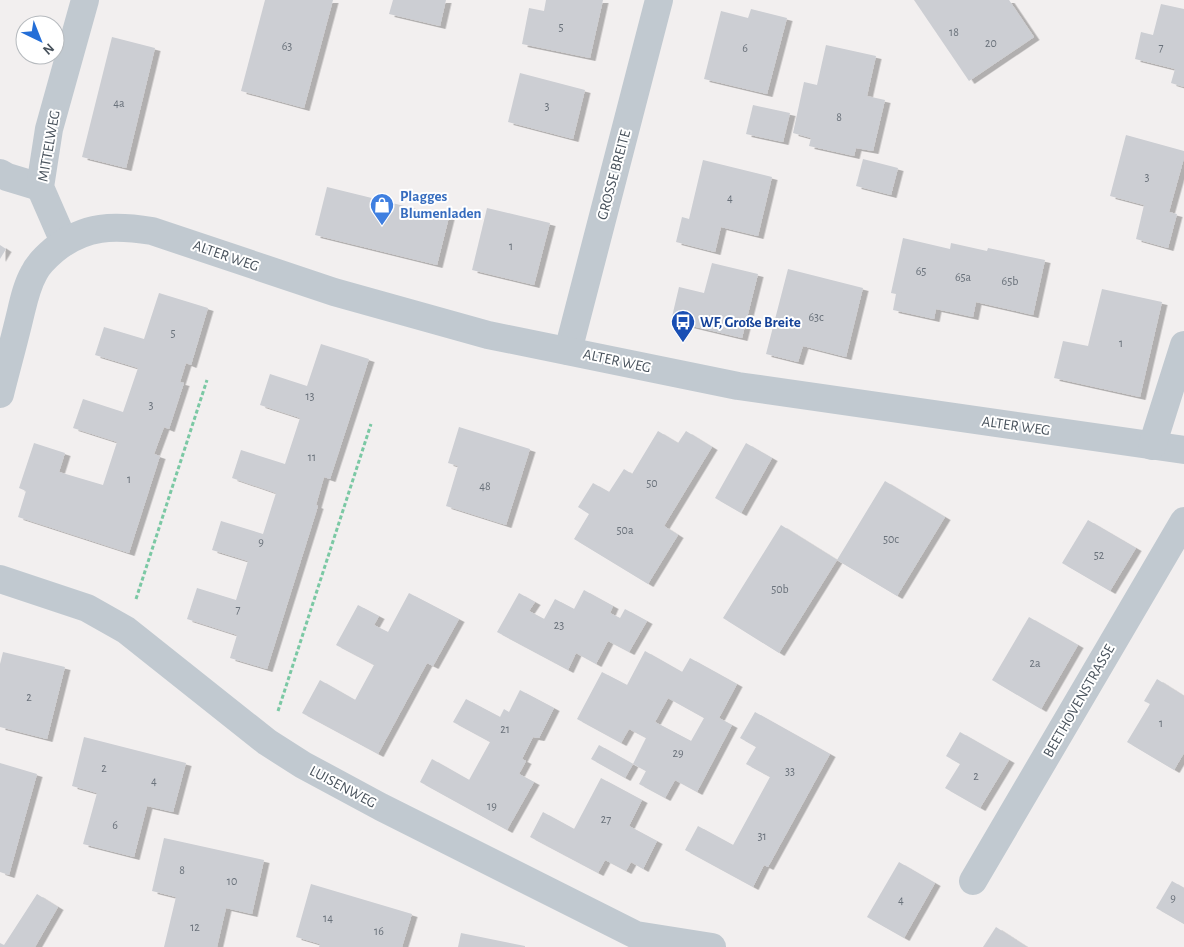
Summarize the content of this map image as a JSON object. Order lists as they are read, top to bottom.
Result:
{
  "streets": {
    "street": [
      "MITTELWEG",
      "GROSSE BREITE",
      "ALTER WEG",
      "BEETHOVENSTRASSE",
      "LUISENWEG"
    ]
  },
  "crossings": [
    ["MITTELWEG", "ALTER WEG"],
    ["GROSSE BREITE", "ALTER WEG"]
  ],
  "places": {
    "shop": ["Plagges Blumenladen"],
    "bus stop": ["WF, Große Breite"]
  },
  "house_numbers": [
    "5",
    "18",
    "20",
    "63",
    "7",
    "6",
    "4a",
    "3",
    "8",
    "3",
    "4",
    "1",
    "65",
    "65a",
    "65b",
    "63c",
    "5",
    "1",
    "13",
    "3",
    "11",
    "1",
    "50",
    "48",
    "50a",
    "50c",
    "9",
    "52",
    "50b",
    "7",
    "23",
    "2a",
    "2",
    "1",
    "21",
    "29",
    "2",
    "33",
    "2",
    "4",
    "19",
    "27",
    "6",
    "31",
    "8",
    "10",
    "9",
    "4",
    "14",
    "12",
    "16"
  ],
  "north": "bottom right"
}
